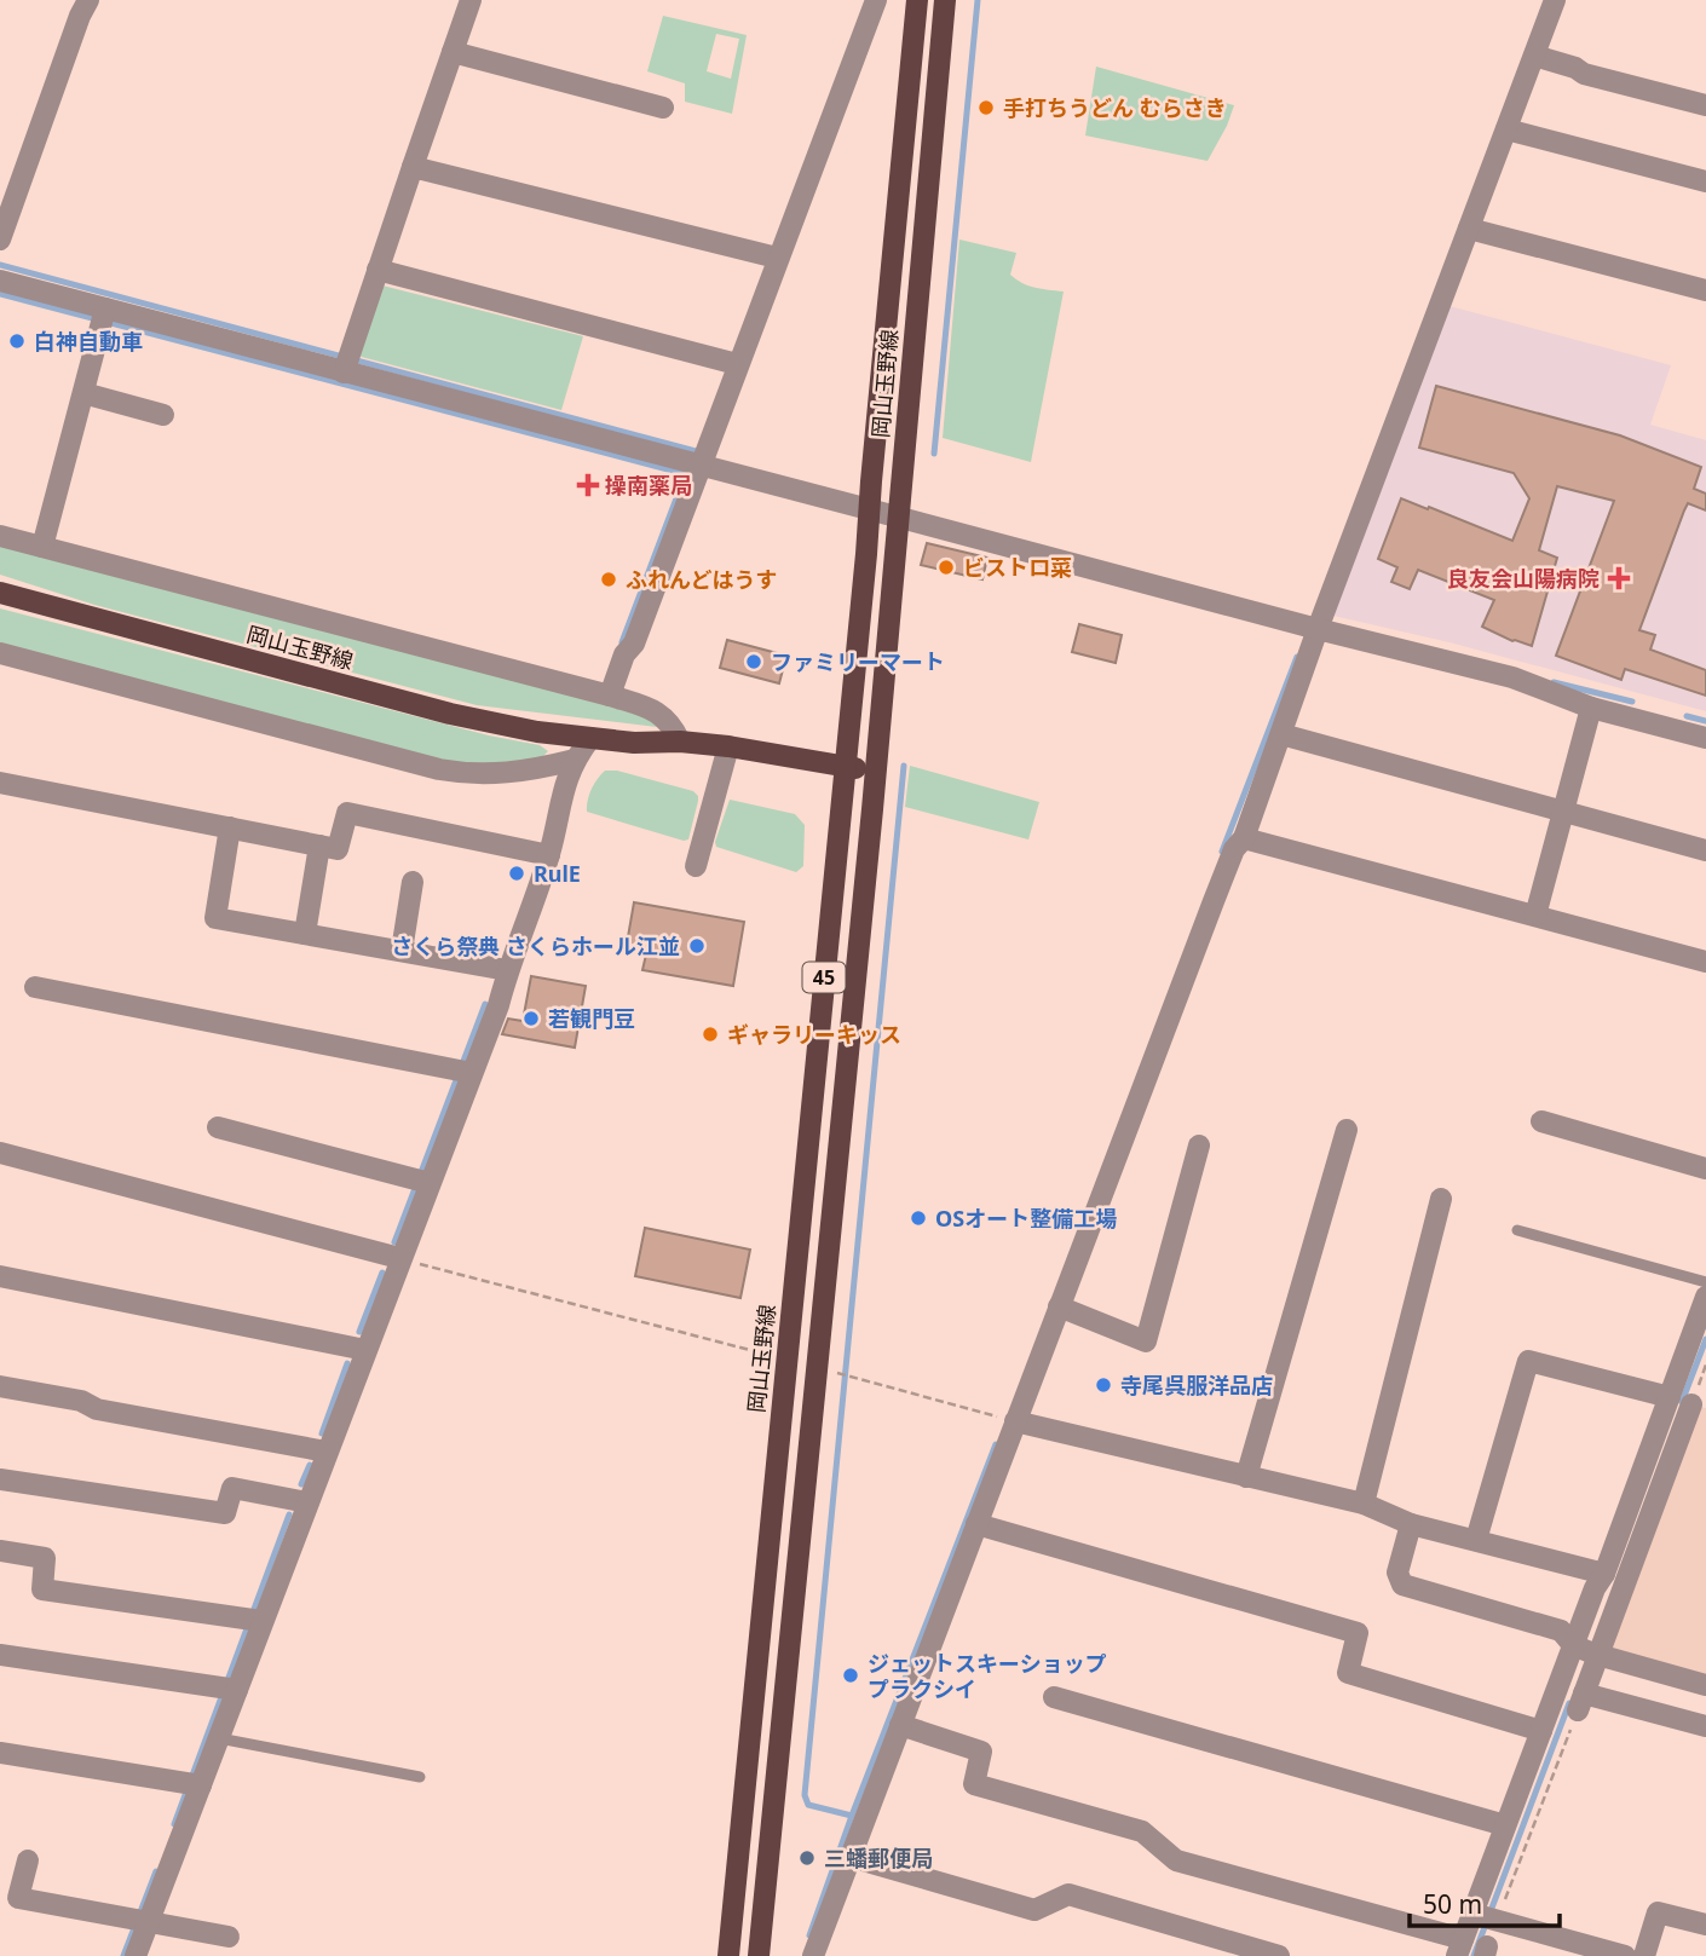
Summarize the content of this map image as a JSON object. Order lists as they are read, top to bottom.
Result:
{
  "streets": {
    "main road": ["岡山玉野線", "45"]
  },
  "places": {
    "other": [
      "手打ちうどん むらさき",
      "白神自動車",
      "ビストロ菜",
      "ふれんどはうす",
      "ファミリーマート",
      "RulE",
      "さくら祭典 さくらホール江並",
      "若観門豆",
      "ギャラリーキッス",
      "OSオート整備工場",
      "寺尾呉服洋品店",
      "ジェットスキーショップ プラクシイ",
      "三蟠郵便局"
    ],
    "health": ["操南薬局", "良友会山陽病院"]
  },
  "scale_bar": "50 m"
}
